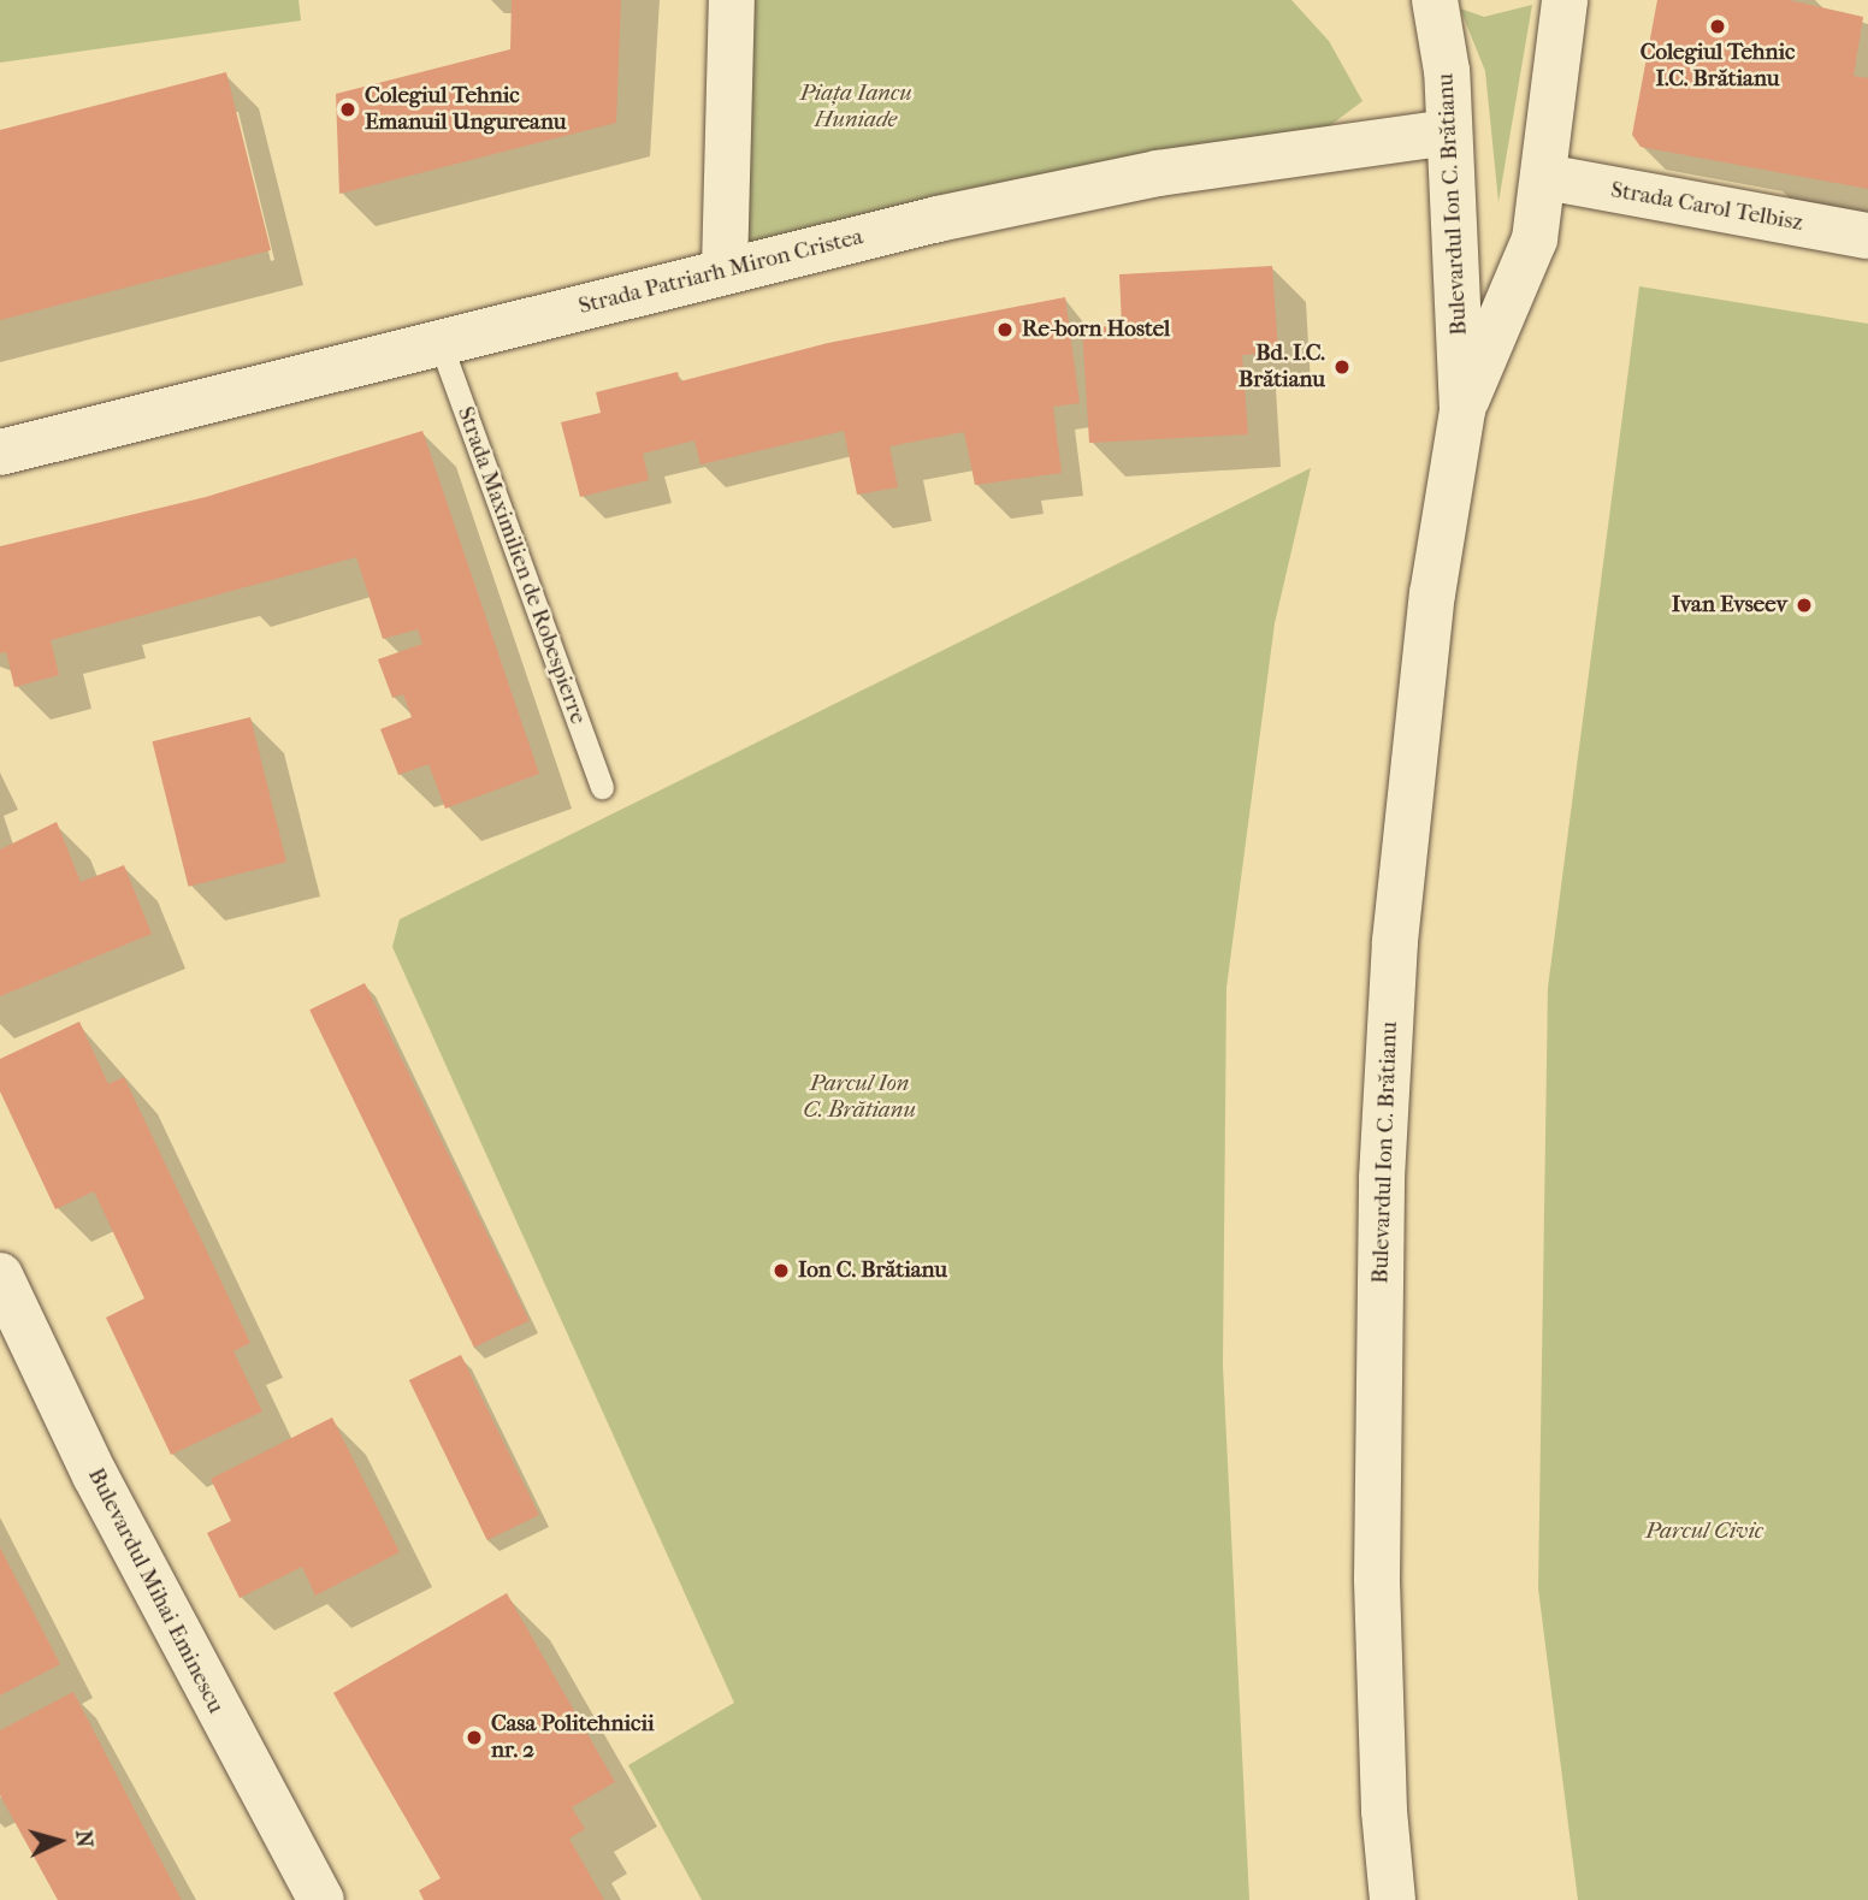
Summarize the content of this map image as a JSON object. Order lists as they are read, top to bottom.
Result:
{
  "streets": {
    "street": [
      "Bulevardul Ion C. Brătianu",
      "Strada Carol Telbisz",
      "Strada Patriarh Miron Cristea",
      "Bulevardul Mihai Eminescu"
    ],
    "lane": ["Strada Maximilien de Robespierre"]
  },
  "crossings": [
    ["Bulevardul Ion C. Brătianu", "Strada Carol Telbisz"],
    ["Bulevardul Ion C. Brătianu", "Strada Patriarh Miron Cristea"],
    ["Strada Patriarh Miron Cristea", "Strada Maximilien de Robespierre"]
  ],
  "parks": ["Piața Iancu Huniade", "Parcul Ion C. Brătianu", "Parcul Civic"],
  "places": [
    "Colegiul Tehnic I.C. Brătianu",
    "Colegiul Tehnic Emanuil Ungureanu",
    "Re-born Hostel",
    "Bd. I.C. Brătianu",
    "Ivan Evseev",
    "Ion C. Brătianu",
    "Casa Politehnicii nr. 2"
  ],
  "north": "right"
}
